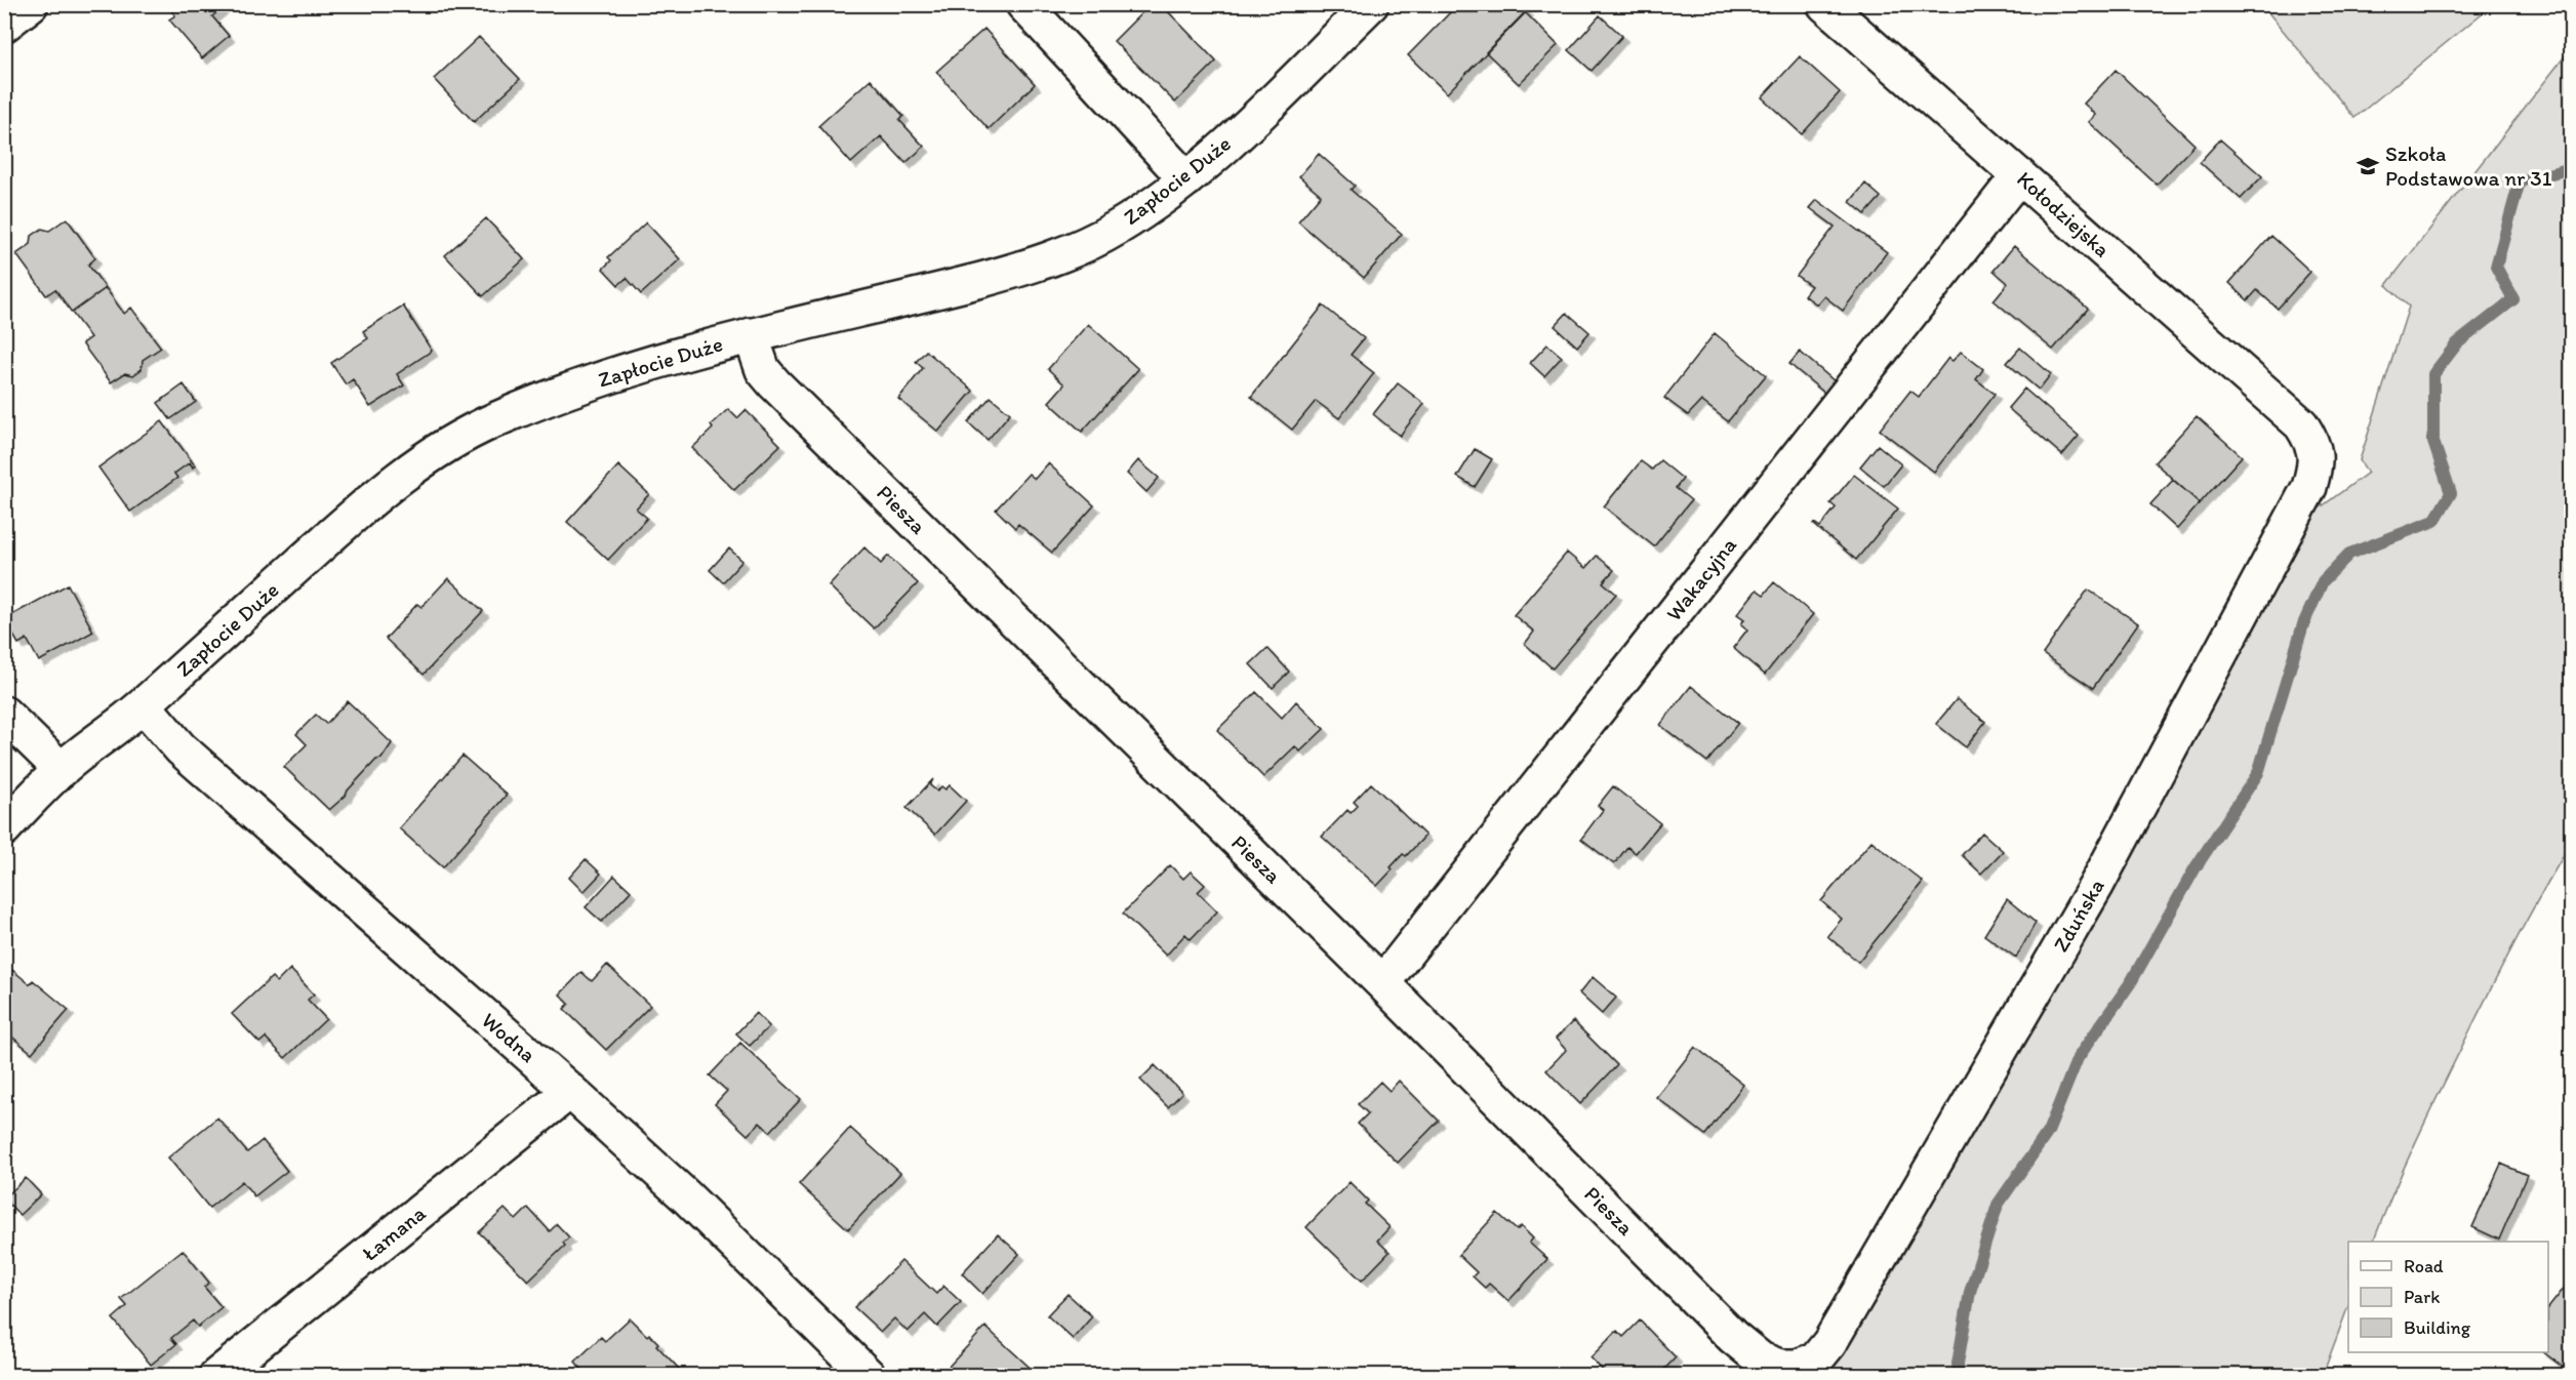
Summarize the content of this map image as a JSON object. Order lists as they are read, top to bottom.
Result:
{
  "streets": {
    "street": [
      "Zapłocie Duże",
      "Kołodziejska",
      "Piesza",
      "Wakacyjna",
      "Zduńska",
      "Wodna",
      "Łamana"
    ]
  },
  "crossings": [
    ["Zapłocie Duże", "Piesza"],
    ["Zapłocie Duże", "Wodna"],
    ["Kołodziejska", "Wakacyjna"],
    ["Kołodziejska", "Zduńska"],
    ["Piesza", "Wakacyjna"],
    ["Piesza", "Zduńska"],
    ["Wodna", "Łamana"]
  ],
  "places": {
    "school or university": ["Szkoła Podstawowa nr 31"]
  },
  "legend": ["Road", "Park", "Building"]
}
